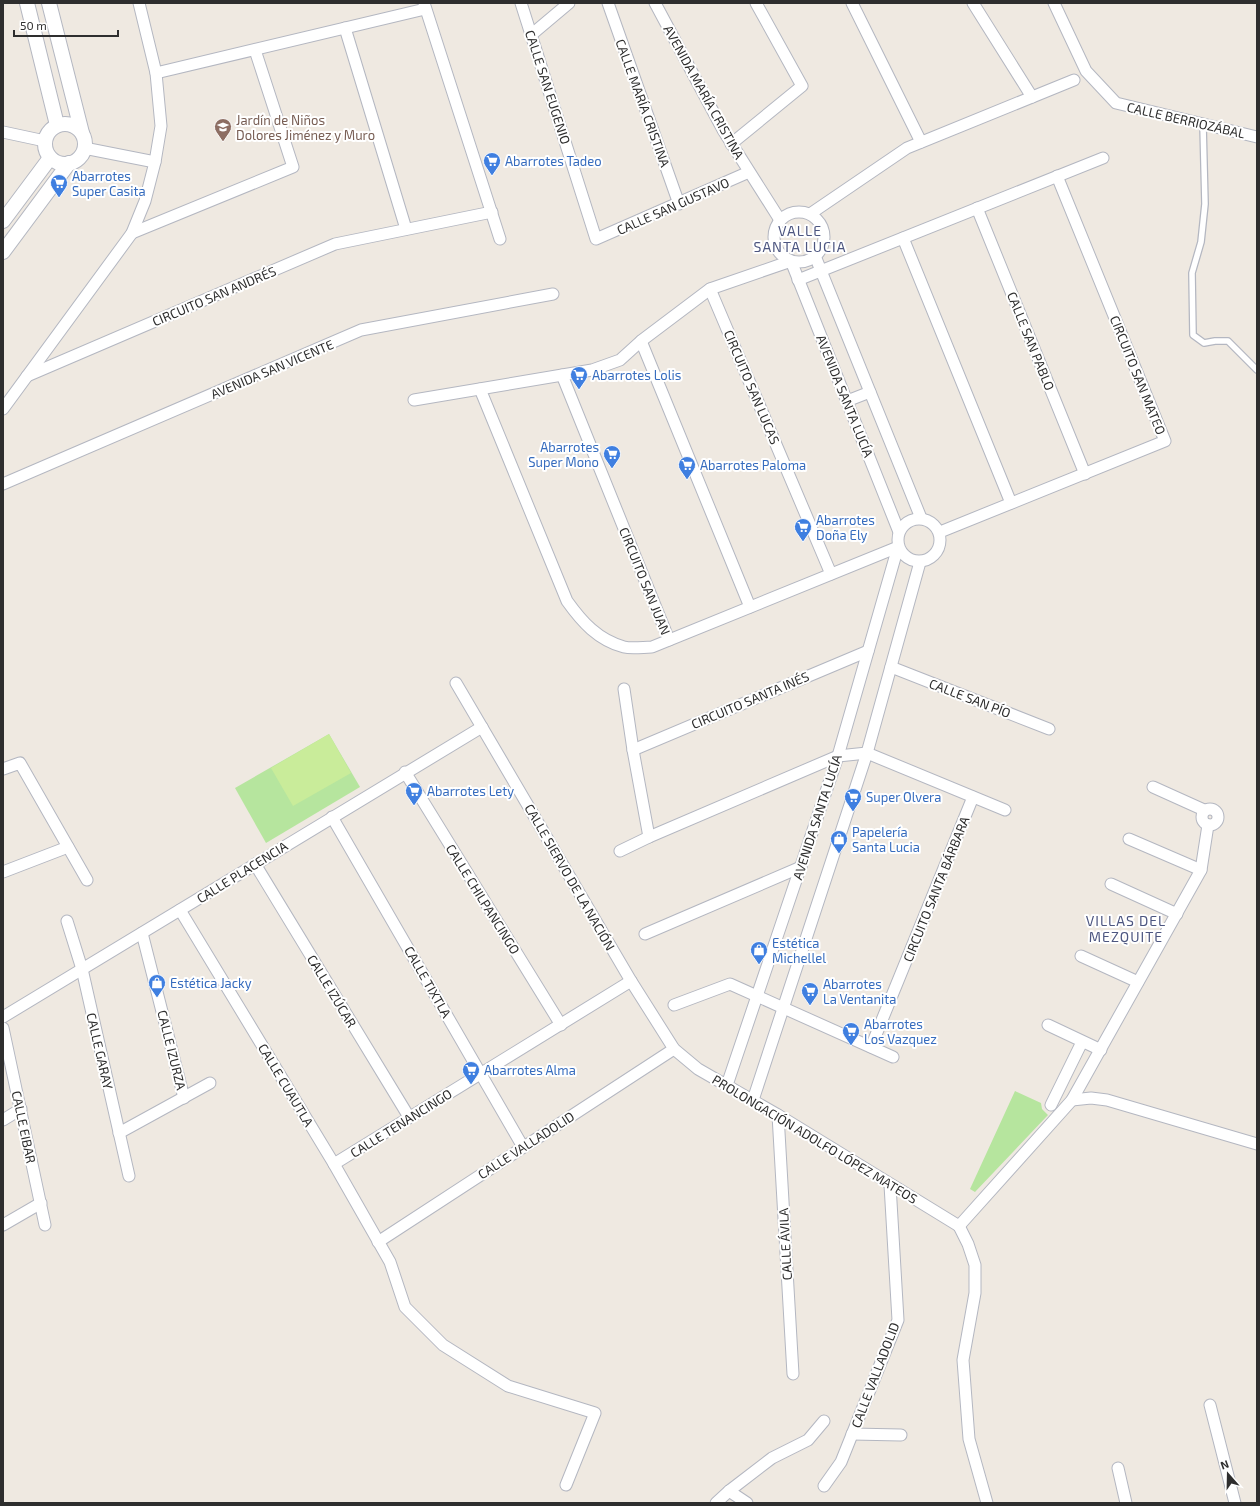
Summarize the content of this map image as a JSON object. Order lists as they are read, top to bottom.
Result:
{
  "streets": {
    "street": [
      "CALLE SAN EUGENIO",
      "AVENIDA MARÍA CRISTINA",
      "CALLE MARÍA CRISTINA",
      "CALLE BERRIOZÁBAL",
      "CALLE SAN GUSTAVO",
      "CIRCUITO SAN ANDRÉS",
      "CALLE SAN PABLO",
      "AVENIDA SAN VICENTE",
      "CIRCUITO SAN MATEO",
      "CIRCUITO SAN LUCAS",
      "AVENIDA SANTA LUCÍA",
      "CIRCUITO SAN JUAN",
      "CALLE SAN PÍO",
      "CIRCUITO SANTA INÉS",
      "CALLE PLACENCIA",
      "CALLE SIERVO DE LA NACIÓN",
      "CIRCUITO SANTA BÁRBARA",
      "CALLE CHILPANCINGO",
      "CALLE TIXTLA",
      "CALLE IZÚCAR",
      "CALLE IZURZA",
      "CALLE GARAY",
      "CALLE CUAUTLA",
      "CALLE TENANCINGO",
      "CALLE EIBAR",
      "PROLONGACIÓN ADOLFO LÓPEZ MATEOS",
      "CALLE VALLADOLID",
      "CALLE ÁVILA"
    ]
  },
  "crossings": [
    ["CALLE SAN EUGENIO", "CALLE SAN GUSTAVO"],
    ["AVENIDA MARÍA CRISTINA", "CALLE SAN GUSTAVO"],
    ["AVENIDA MARÍA CRISTINA", "AVENIDA SANTA LUCÍA"],
    ["CALLE MARÍA CRISTINA", "CALLE SAN GUSTAVO"],
    ["CALLE SAN PABLO", "CIRCUITO SAN MATEO"],
    ["CIRCUITO SAN MATEO", "AVENIDA SANTA LUCÍA"],
    ["AVENIDA SANTA LUCÍA", "CALLE SAN PÍO"],
    ["AVENIDA SANTA LUCÍA", "CIRCUITO SANTA INÉS"],
    ["AVENIDA SANTA LUCÍA", "PROLONGACIÓN ADOLFO LÓPEZ MATEOS"],
    ["CALLE PLACENCIA", "CALLE SIERVO DE LA NACIÓN"],
    ["CALLE PLACENCIA", "CALLE CHILPANCINGO"],
    ["CALLE PLACENCIA", "CALLE TIXTLA"],
    ["CALLE PLACENCIA", "CALLE IZÚCAR"],
    ["CALLE PLACENCIA", "CALLE IZURZA"],
    ["CALLE PLACENCIA", "CALLE GARAY"],
    ["CALLE PLACENCIA", "CALLE CUAUTLA"],
    ["CALLE SIERVO DE LA NACIÓN", "CALLE TENANCINGO"],
    ["CALLE SIERVO DE LA NACIÓN", "PROLONGACIÓN ADOLFO LÓPEZ MATEOS"],
    ["CALLE SIERVO DE LA NACIÓN", "CALLE VALLADOLID"],
    ["CALLE CHILPANCINGO", "CALLE TENANCINGO"],
    ["CALLE TIXTLA", "CALLE TENANCINGO"],
    ["CALLE TIXTLA", "CALLE VALLADOLID"],
    ["CALLE IZÚCAR", "CALLE TENANCINGO"],
    ["CALLE CUAUTLA", "CALLE TENANCINGO"],
    ["CALLE CUAUTLA", "CALLE VALLADOLID"],
    ["PROLONGACIÓN ADOLFO LÓPEZ MATEOS", "CALLE VALLADOLID"],
    ["PROLONGACIÓN ADOLFO LÓPEZ MATEOS", "CALLE ÁVILA"]
  ],
  "districts": ["VALLE SANTA LUCIA", "VILLAS DEL MEZQUITE"],
  "places": {
    "school or university": ["Jardín de Niños Dolores Jiménez y Muro"],
    "supermarket": [
      "Abarrotes Tadeo",
      "Abarrotes Super Casita",
      "Abarrotes Lolis",
      "Abarrotes Super Mono",
      "Abarrotes Paloma",
      "Abarrotes Doña Ely",
      "Abarrotes Lety",
      "Super Olvera",
      "Abarrotes La Ventanita",
      "Abarrotes Los Vazquez",
      "Abarrotes Alma"
    ],
    "shop": ["Papelería Santa Lucia", "Estética Michellel", "Estética Jacky"]
  },
  "scale_bar": "50 m",
  "north": "top"
}
